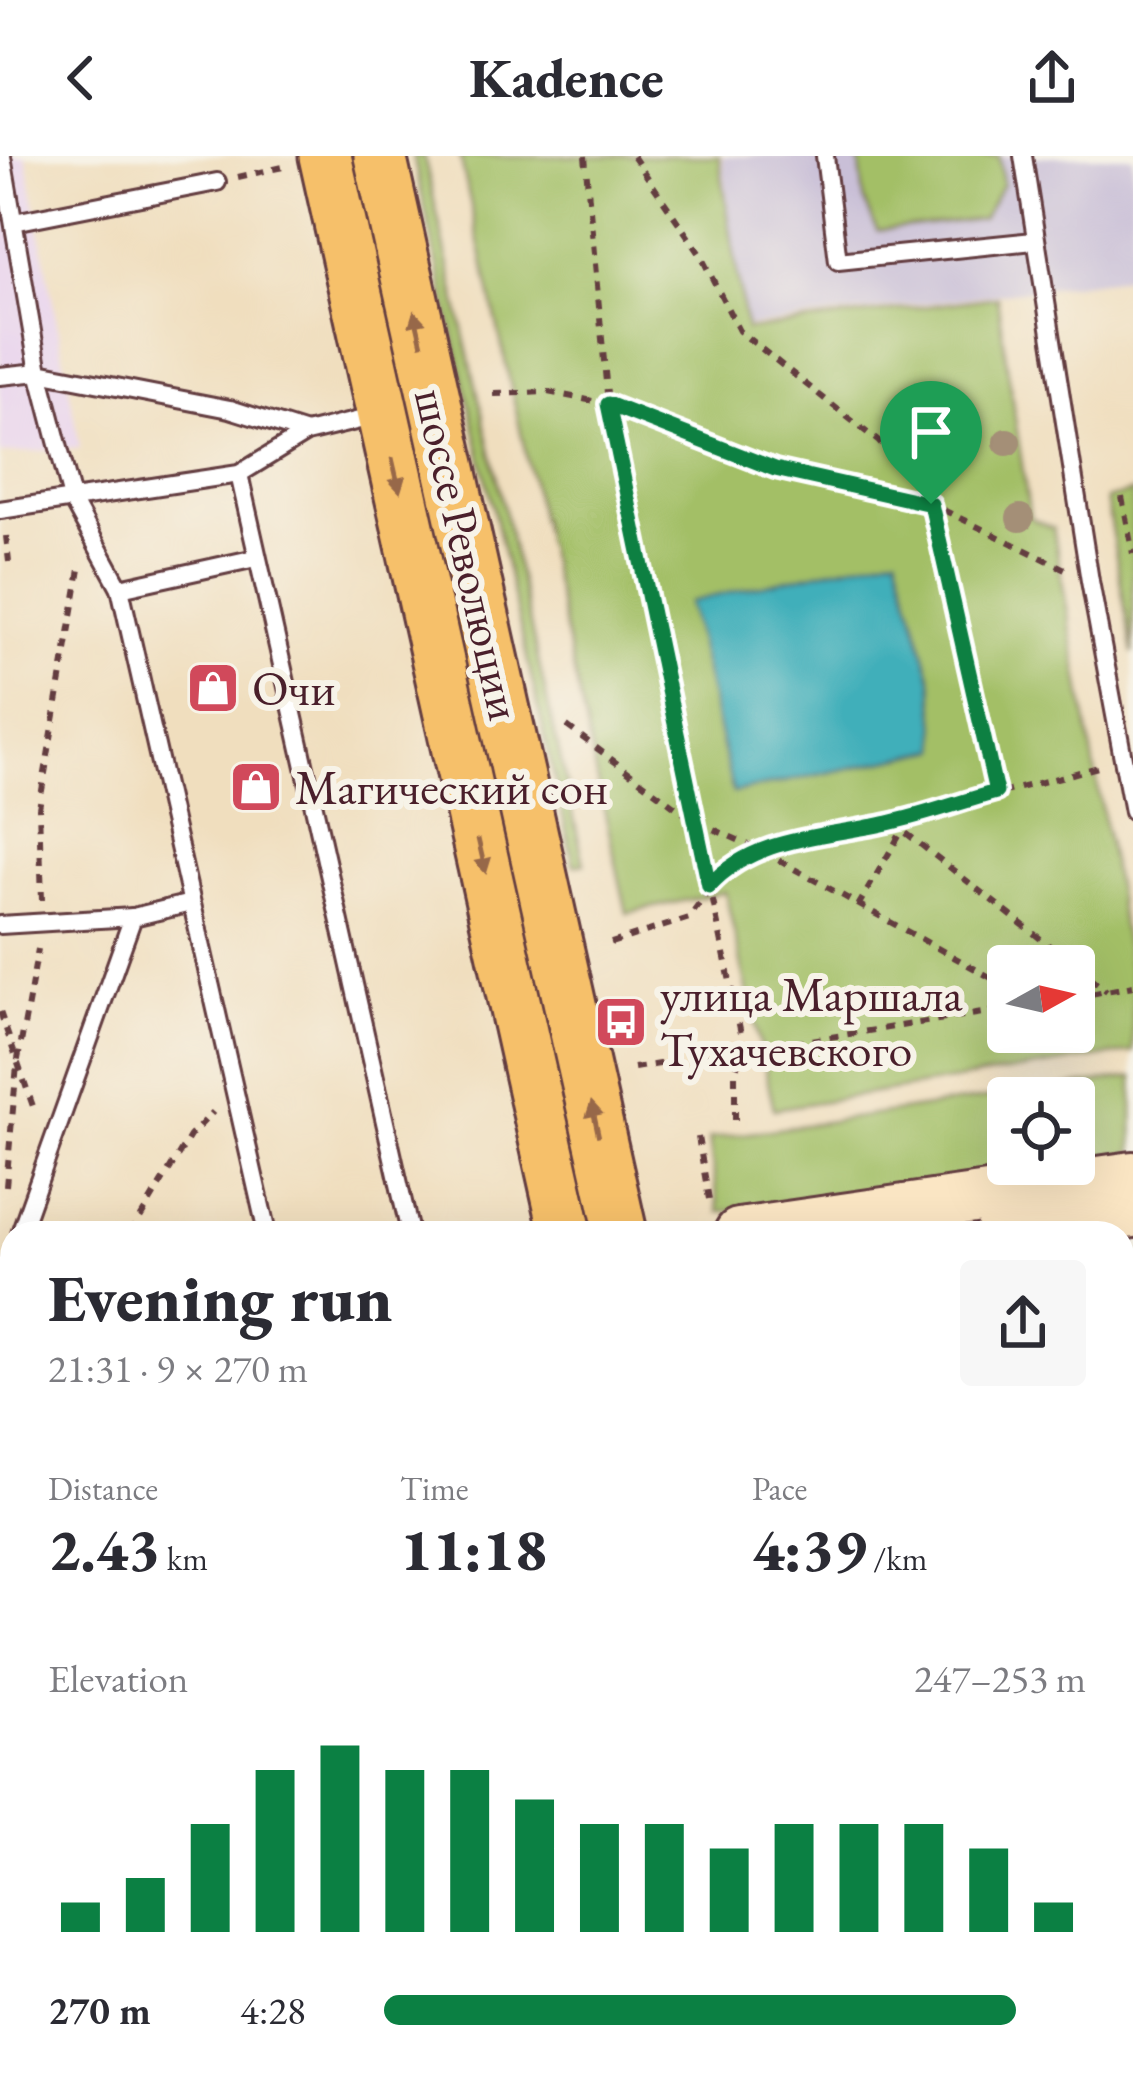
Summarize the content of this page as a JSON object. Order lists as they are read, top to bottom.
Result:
{
  "streets": {
    "main road": ["шоссе Революции"]
  },
  "places": {
    "shop": ["Очи", "Магический сон"],
    "bus stop": ["улица Маршала Тухачевского"]
  },
  "north": "right",
  "page": {
    "header": "Kadence",
    "heading": ["Evening run", "21:31 · 9 × 270 m"],
    "stats": [
      ["Distance", "2.43 km"],
      ["Time", "11:18"],
      ["Pace", "4:39 /km"]
    ],
    "chart": ["Elevation", "247–253 m"],
    "list": [
      {
        "name": "270 m",
        "note": "4:28"
      }
    ]
  }
}
